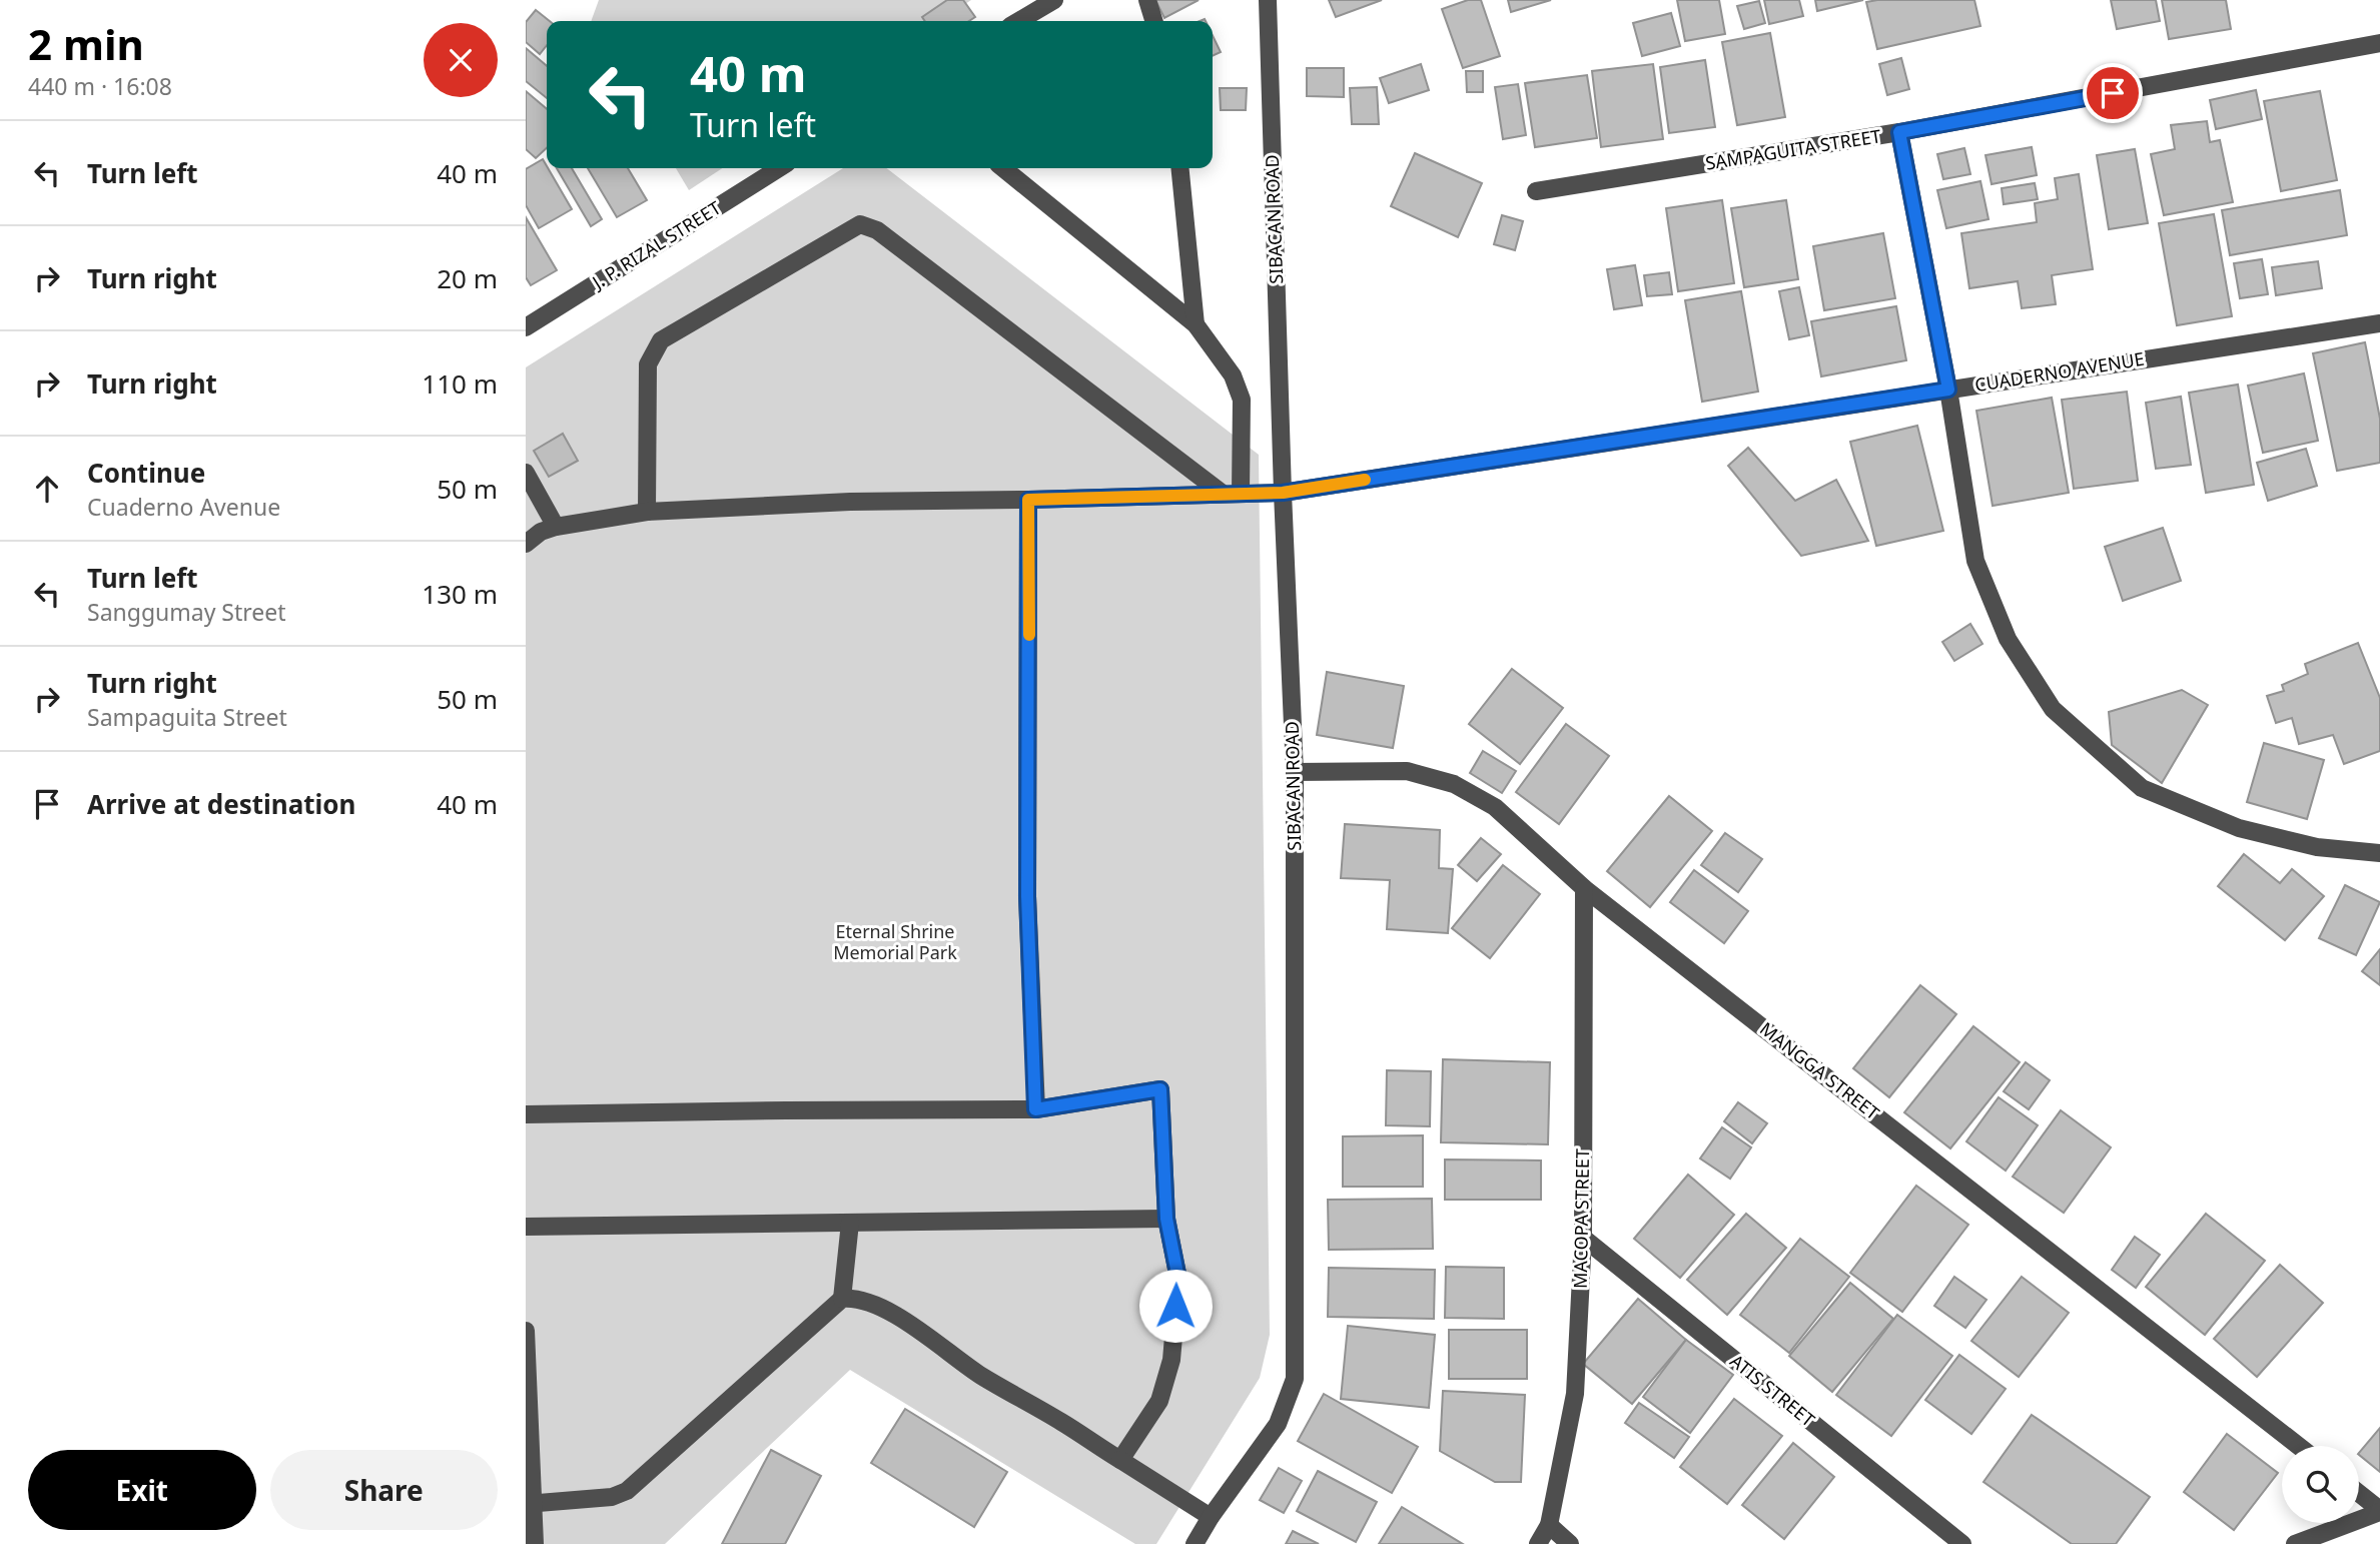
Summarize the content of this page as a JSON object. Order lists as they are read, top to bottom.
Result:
{
  "streets": {
    "street": [
      "SAMPAGUITA STREET",
      "SIBACAN ROAD",
      "J. P. RIZAL STREET",
      "CUADERNO AVENUE",
      "MANGGA STREET",
      "MACOPA STREET",
      "ATIS STREET"
    ]
  },
  "crossings": [
    ["SIBACAN ROAD", "CUADERNO AVENUE"],
    ["SIBACAN ROAD", "MANGGA STREET"],
    ["MANGGA STREET", "MACOPA STREET"],
    ["MACOPA STREET", "ATIS STREET"]
  ],
  "parks": ["Eternal Shrine Memorial Park"],
  "page": {
    "heading": ["2 min", "440 m · 16:08"],
    "turn": ["40 m", "Turn left"],
    "list": [
      {
        "name": "Turn left",
        "value": "40 m"
      },
      {
        "name": "Turn right",
        "value": "20 m"
      },
      {
        "name": "Turn right",
        "value": "110 m"
      },
      {
        "name": "Continue",
        "note": "Cuaderno Avenue",
        "value": "50 m"
      },
      {
        "name": "Turn left",
        "note": "Sanggumay Street",
        "value": "130 m"
      },
      {
        "name": "Turn right",
        "note": "Sampaguita Street",
        "value": "50 m"
      },
      {
        "name": "Arrive at destination",
        "value": "40 m"
      }
    ],
    "buttons": ["Exit", "Share"]
  }
}
